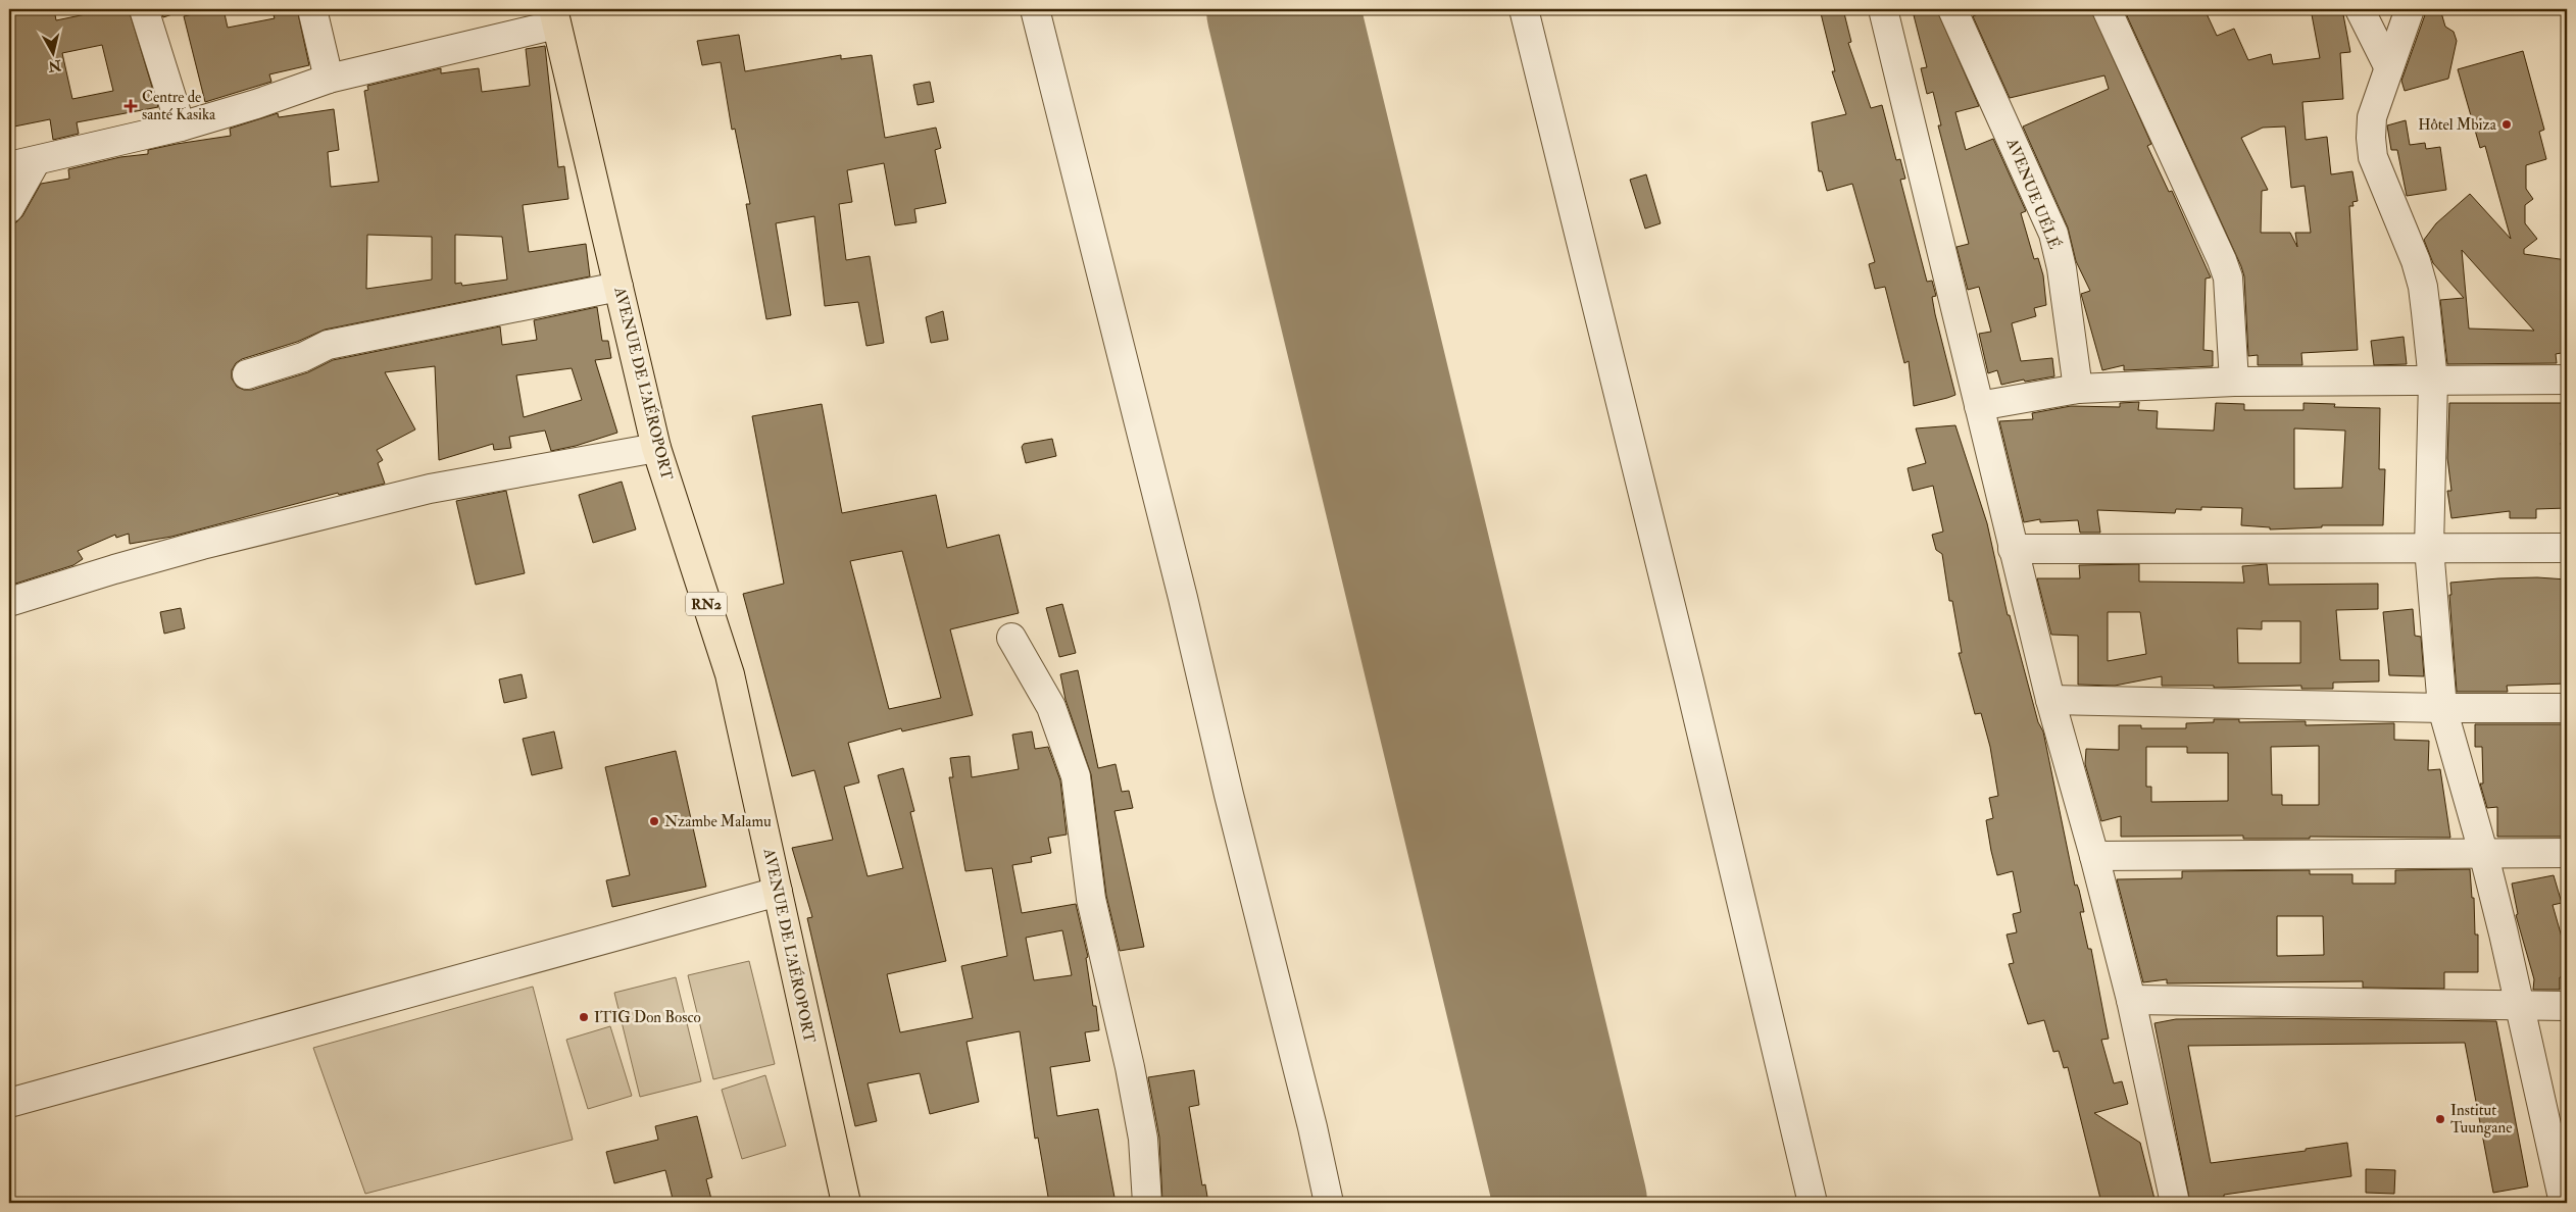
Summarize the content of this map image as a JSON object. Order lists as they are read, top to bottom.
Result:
{
  "streets": {
    "highway": ["AVENUE DE L'AÉROPORT", "RN2"],
    "street": ["AVENUE UÉLÉ"]
  },
  "places": {
    "health": ["Centre de santé Kasika"],
    "other": [
      "Hôtel Mbiza",
      "Nzambe Malamu",
      "ITIG Don Bosco",
      "Institut Tuungane"
    ]
  },
  "north": "bottom"
}
